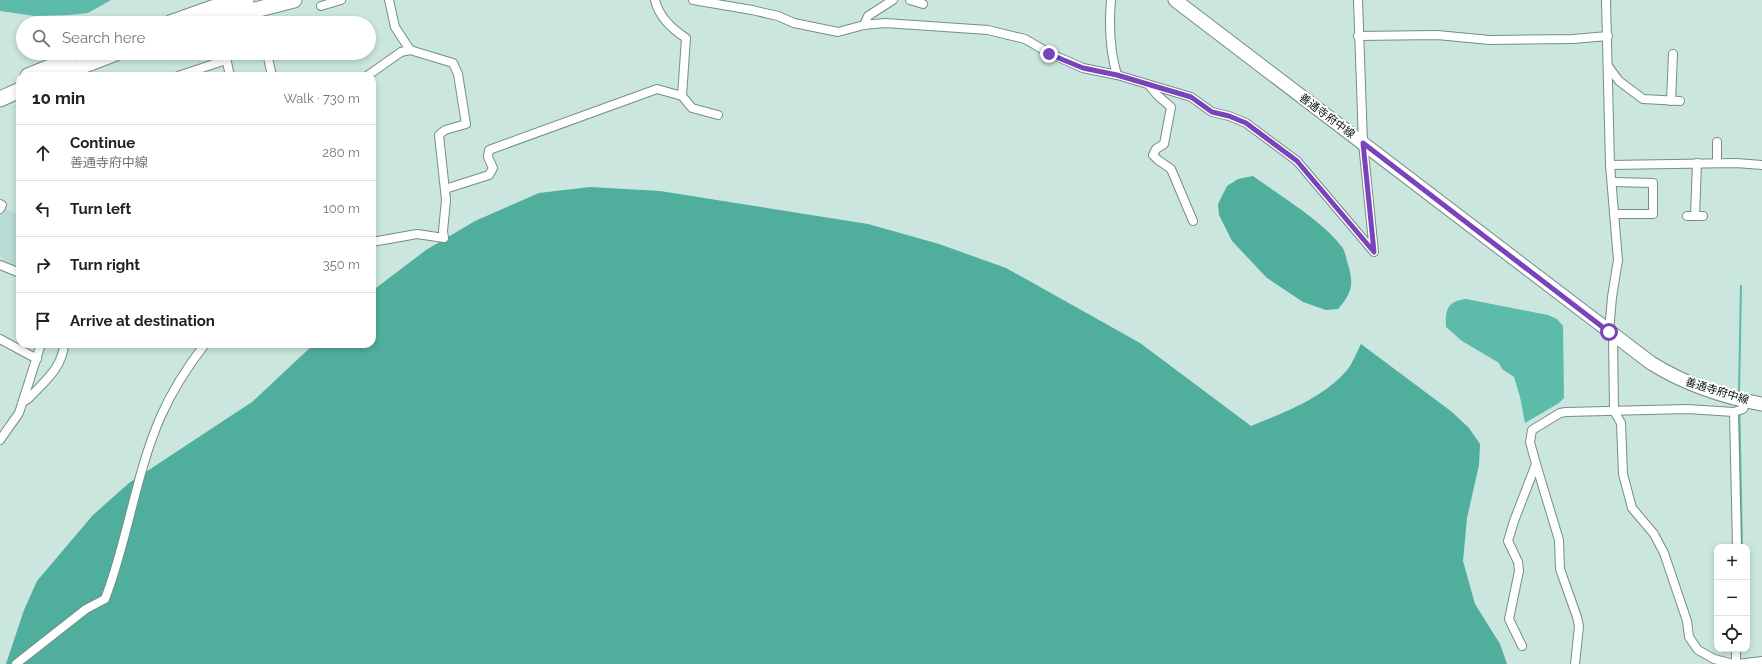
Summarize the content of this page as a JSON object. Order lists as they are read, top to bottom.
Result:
{
  "streets": {
    "main road": ["善通寺府中線"]
  },
  "page": {
    "search": "Search here",
    "heading": ["10 min", "Walk · 730 m"],
    "list": [
      ["Continue", "善通寺府中線", "280 m"],
      ["Turn left", "100 m"],
      ["Turn right", "350 m"],
      "Arrive at destination"
    ],
    "map_buttons": ["+", "−"]
  }
}
